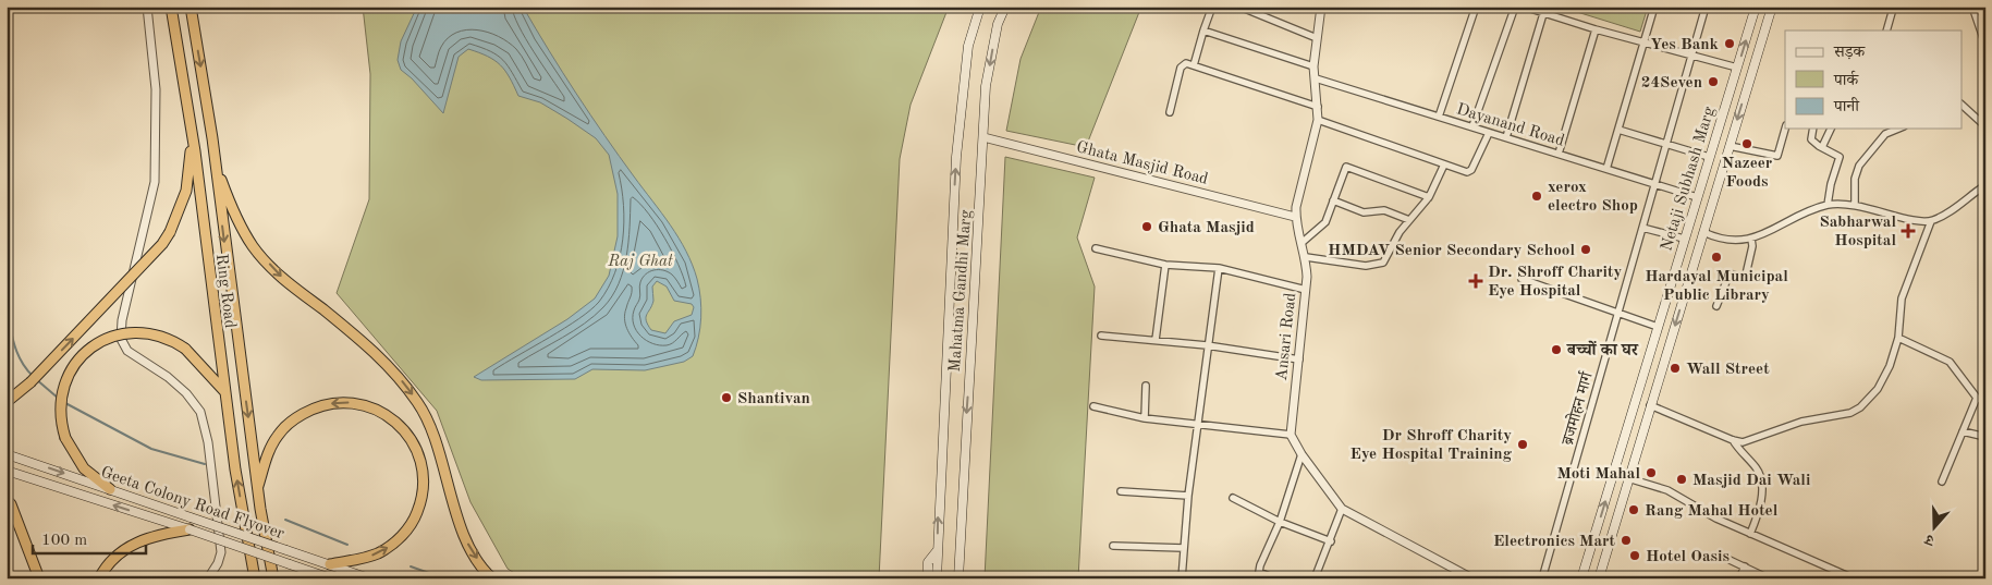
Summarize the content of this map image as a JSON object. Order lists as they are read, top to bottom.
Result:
{
  "streets": {
    "highway": ["Ring Road"],
    "main road": ["Netaji Subhash Marg", "Mahatma Gandhi Marg", "Geeta Colony Road Flyover"],
    "street": [
      "Dayanand Road",
      "Ghata Masjid Road",
      "Ansari Road",
      "ब्रजमोहन मार्ग"
    ]
  },
  "crossings": [
    ["Dayanand Road", "Netaji Subhash Marg"],
    ["Dayanand Road", "Ansari Road"],
    ["Dayanand Road", "ब्रजमोहन मार्ग"],
    ["Ghata Masjid Road", "Mahatma Gandhi Marg"],
    ["Ghata Masjid Road", "Ansari Road"]
  ],
  "parks": ["Raj Ghat"],
  "places": {
    "other": [
      "Yes Bank",
      "24Seven",
      "Nazeer Foods",
      "xerox electro Shop",
      "Ghata Masjid",
      "HMDAV Senior Secondary School",
      "Hardayal Municipal Public Library",
      "बच्चों का घर",
      "Wall Street",
      "Shantivan",
      "Dr Shroff Charity Eye Hospital Training",
      "Moti Mahal",
      "Masjid Dai Wali",
      "Rang Mahal Hotel",
      "Electronics Mart",
      "Hotel Oasis"
    ],
    "health": ["Sabharwal Hospital", "Dr. Shroff Charity Eye Hospital"]
  },
  "legend": ["सड़क", "पार्क", "पानी"],
  "scale_bar": "100 m",
  "north": "bottom"
}
